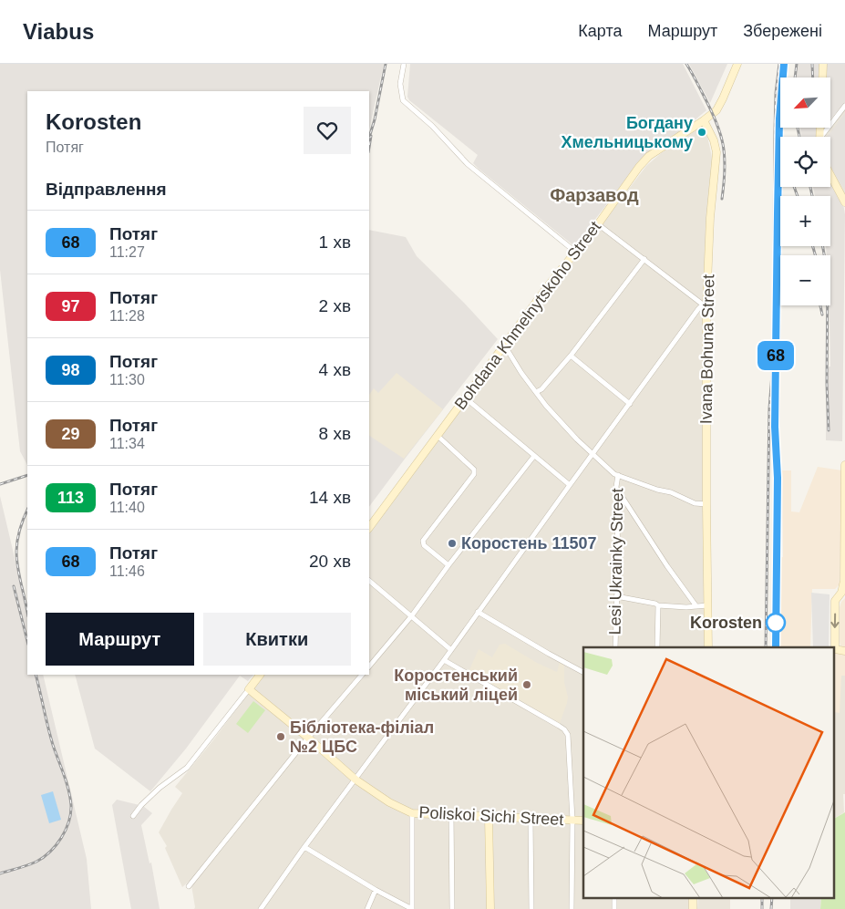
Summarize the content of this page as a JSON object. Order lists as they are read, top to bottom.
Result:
{
  "streets": {
    "street": [
      "Bohdana Khmelnytskoho Street",
      "Ivana Bohuna Street",
      "Lesi Ukrainky Street",
      "Poliskoi Sichi Street"
    ]
  },
  "crossings": [
    ["Bohdana Khmelnytskoho Street", "Ivana Bohuna Street"]
  ],
  "districts": ["Фарзавод"],
  "places": [
    "Богдану Хмельницькому",
    "Коростень 11507",
    "Korosten",
    "Коростенський міський ліцей",
    "Бібліотека-філіал №2 ЦБС"
  ],
  "north": "bottom left",
  "page": {
    "header": "Viabus",
    "nav": ["Карта", "Маршрут", "Збережені"],
    "on_map": "68",
    "map_buttons": ["+", "−"],
    "heading": [
      ["Korosten", "Потяг"],
      "Відправлення"
    ],
    "list": [
      {
        "mark": "68",
        "name": "Потяг",
        "note": "11:27",
        "value": "1 хв"
      },
      {
        "mark": "97",
        "name": "Потяг",
        "note": "11:28",
        "value": "2 хв"
      },
      {
        "mark": "98",
        "name": "Потяг",
        "note": "11:30",
        "value": "4 хв"
      },
      {
        "mark": "29",
        "name": "Потяг",
        "note": "11:34",
        "value": "8 хв"
      },
      {
        "mark": "113",
        "name": "Потяг",
        "note": "11:40",
        "value": "14 хв"
      },
      {
        "mark": "68",
        "name": "Потяг",
        "note": "11:46",
        "value": "20 хв"
      }
    ],
    "buttons": ["Маршрут", "Квитки"]
  }
}
